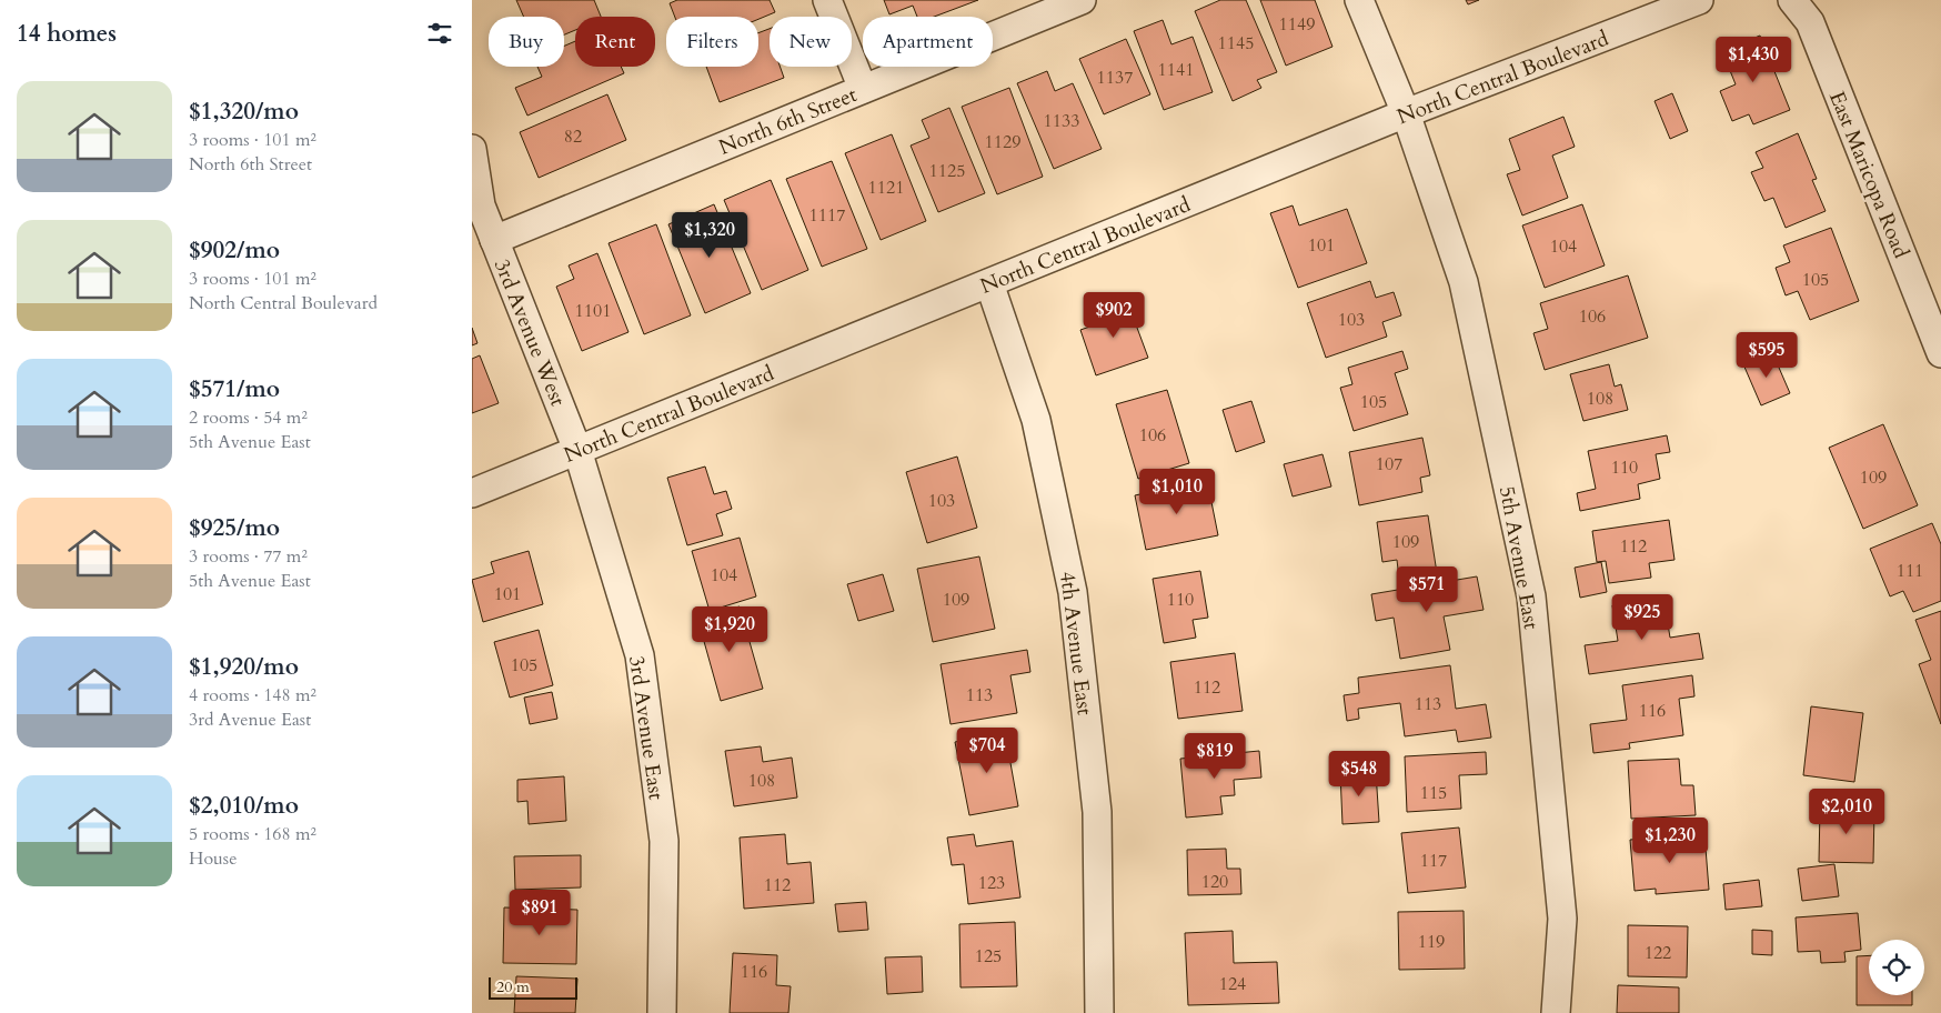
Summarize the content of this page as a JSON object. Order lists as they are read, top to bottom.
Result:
{
  "streets": {
    "street": [
      "North Central Boulevard",
      "North 6th Street",
      "East Maricopa Road",
      "3rd Avenue West",
      "5th Avenue East",
      "4th Avenue East",
      "3rd Avenue East"
    ]
  },
  "crossings": [
    ["North Central Boulevard", "3rd Avenue West"],
    ["North Central Boulevard", "5th Avenue East"],
    ["North Central Boulevard", "4th Avenue East"],
    ["North Central Boulevard", "3rd Avenue East"],
    ["North 6th Street", "3rd Avenue West"],
    ["3rd Avenue West", "3rd Avenue East"]
  ],
  "house_numbers": [
    "1149",
    "1145",
    "1141",
    "1137",
    "1133",
    "82",
    "1129",
    "1125",
    "1121",
    "1117",
    "101",
    "104",
    "105",
    "1101",
    "106",
    "103",
    "108",
    "105",
    "106",
    "107",
    "110",
    "109",
    "103",
    "109",
    "112",
    "111",
    "104",
    "101",
    "109",
    "110",
    "105",
    "112",
    "113",
    "113",
    "116",
    "108",
    "115",
    "117",
    "120",
    "123",
    "112",
    "119",
    "122",
    "125",
    "116",
    "124"
  ],
  "scale_bar": "20 m",
  "page": {
    "heading": "14 homes",
    "chip": [
      "Buy",
      "Rent",
      "Filters",
      "New",
      "Apartment"
    ],
    "price": [
      "$1,430",
      "$1,320",
      "$902",
      "$595",
      "$1,010",
      "$571",
      "$925",
      "$1,920",
      "$704",
      "$819",
      "$548",
      "$2,010",
      "$1,230",
      "$891"
    ],
    "list": [
      {
        "name": "$1,320/mo",
        "note": "3 rooms · 101 m² · North 6th Street"
      },
      {
        "name": "$902/mo",
        "note": "3 rooms · 101 m² · North Central Boulevard"
      },
      {
        "name": "$571/mo",
        "note": "2 rooms · 54 m² · 5th Avenue East"
      },
      {
        "name": "$925/mo",
        "note": "3 rooms · 77 m² · 5th Avenue East"
      },
      {
        "name": "$1,920/mo",
        "note": "4 rooms · 148 m² · 3rd Avenue East"
      },
      {
        "name": "$2,010/mo",
        "note": "5 rooms · 168 m² · House"
      }
    ],
    "scale": "20 m"
  }
}
